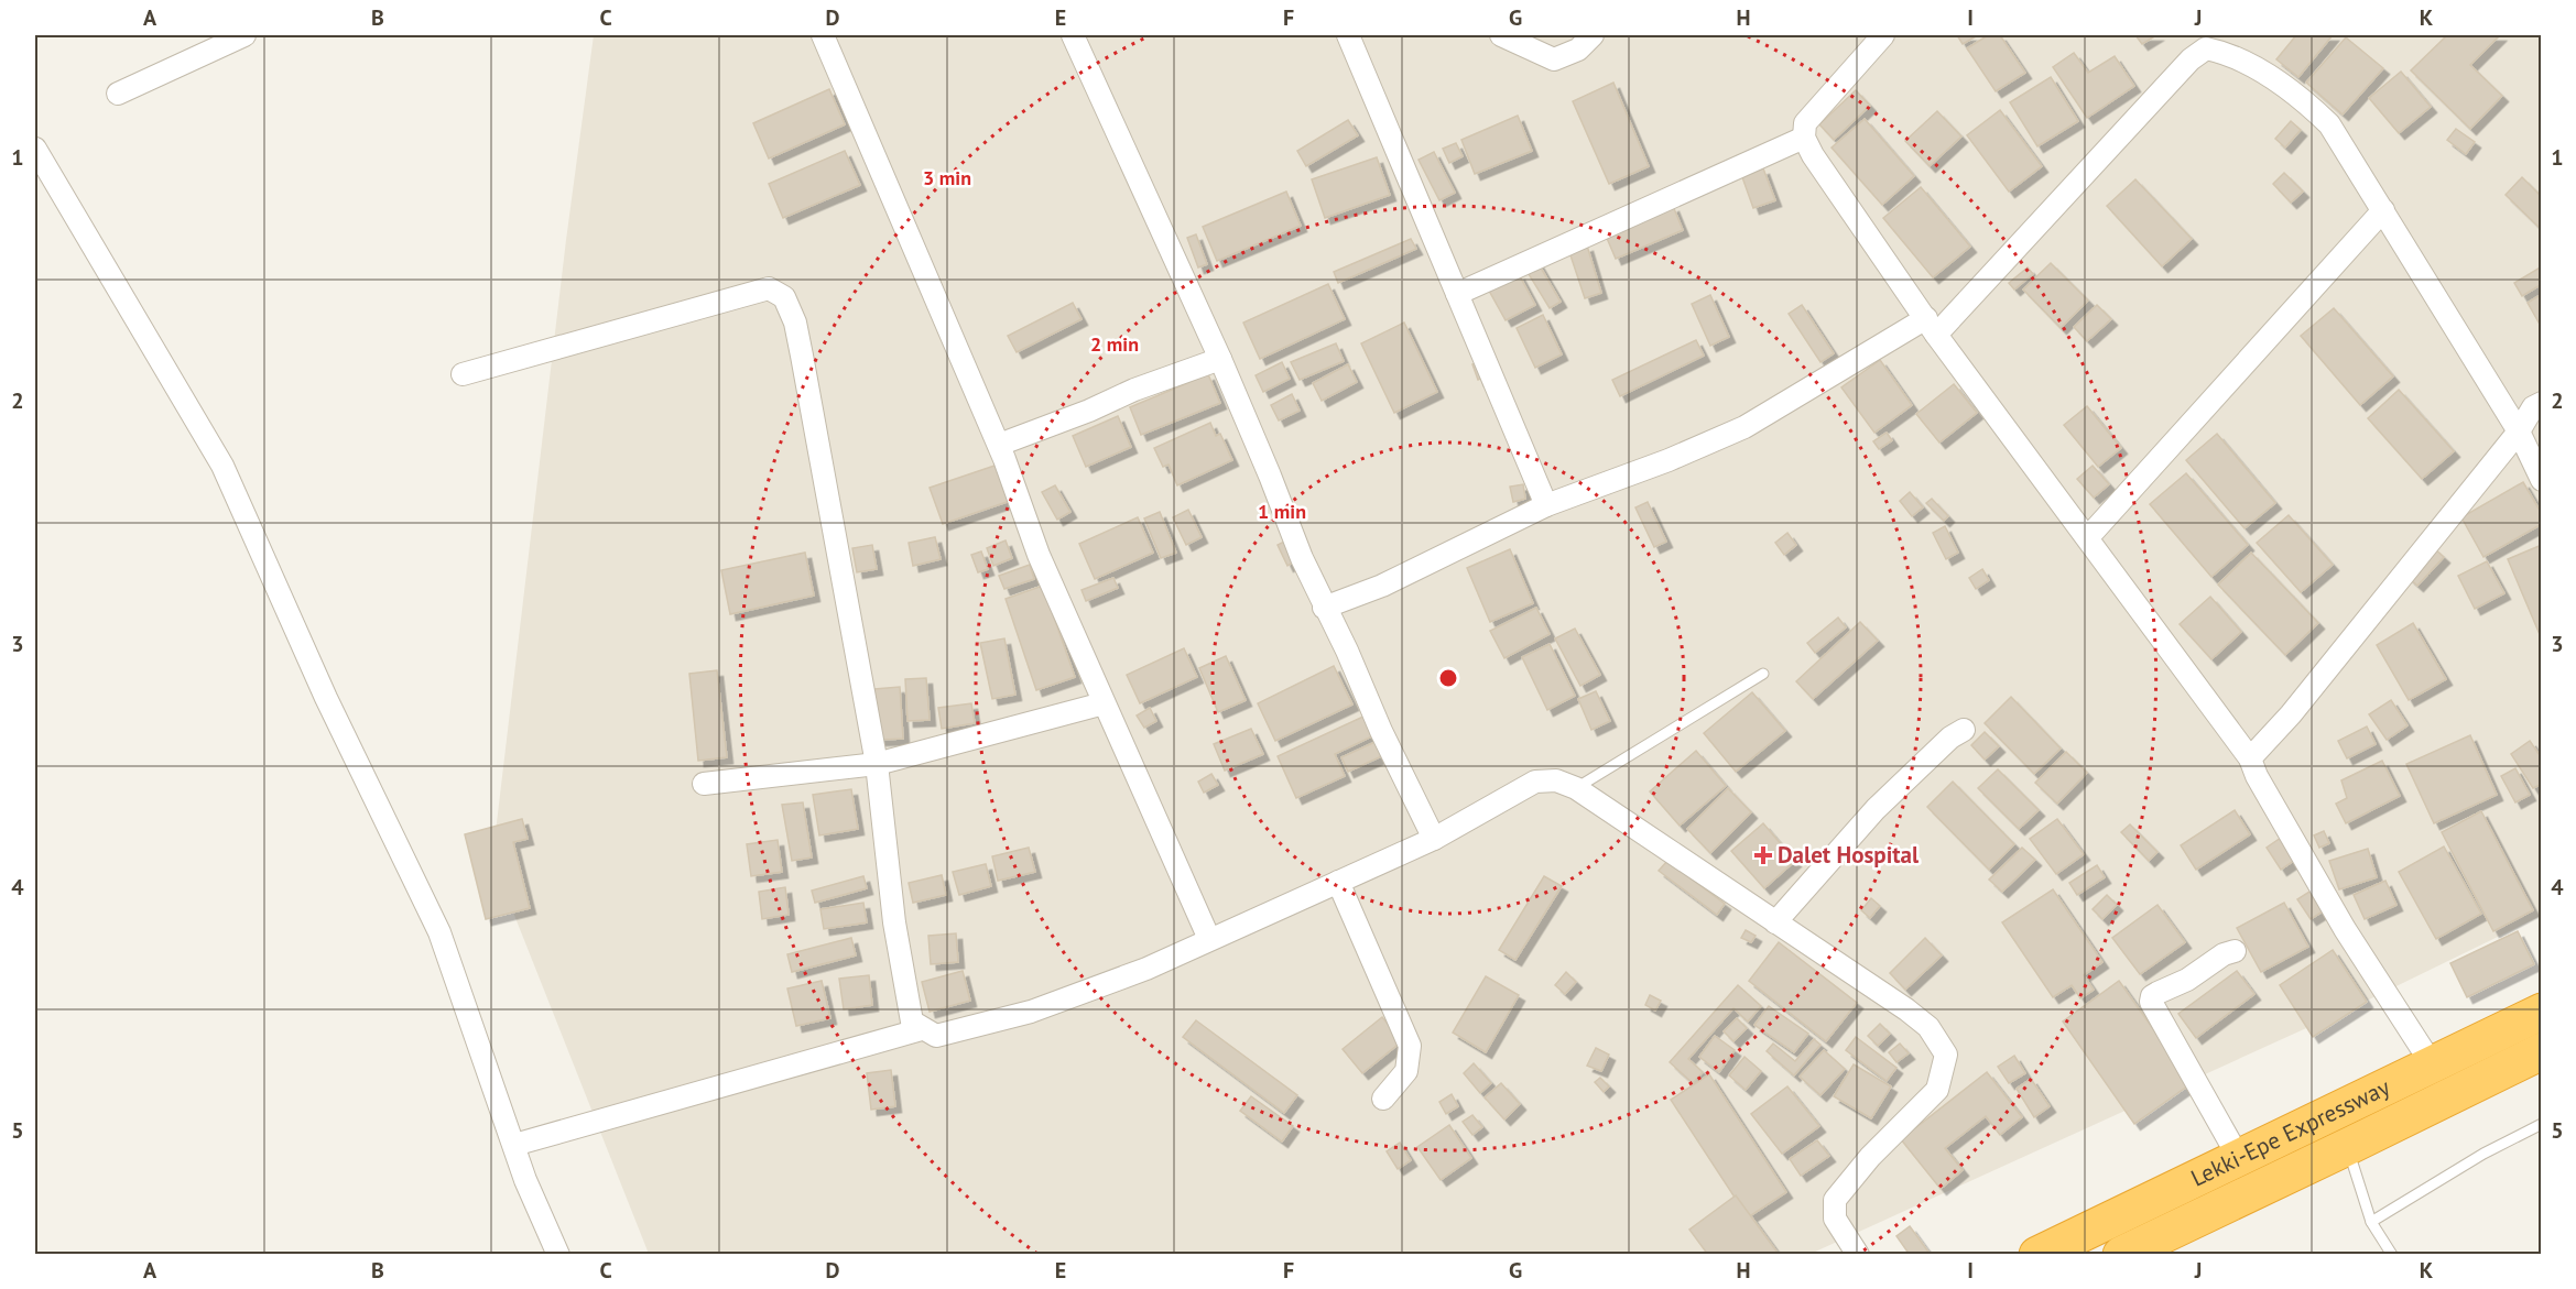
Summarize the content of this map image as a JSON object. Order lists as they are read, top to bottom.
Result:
{
  "streets": {
    "highway": ["Lekki-Epe Expressway"]
  },
  "places": {
    "health": ["Dalet Hospital"]
  },
  "grid": {
    "columns": [
      "A",
      "B",
      "C",
      "D",
      "E",
      "F",
      "G",
      "H",
      "I",
      "J",
      "K"
    ],
    "rows": [
      "1",
      "2",
      "3",
      "4",
      "5"
    ]
  },
  "rings": ["3 min", "2 min", "1 min"]
}
